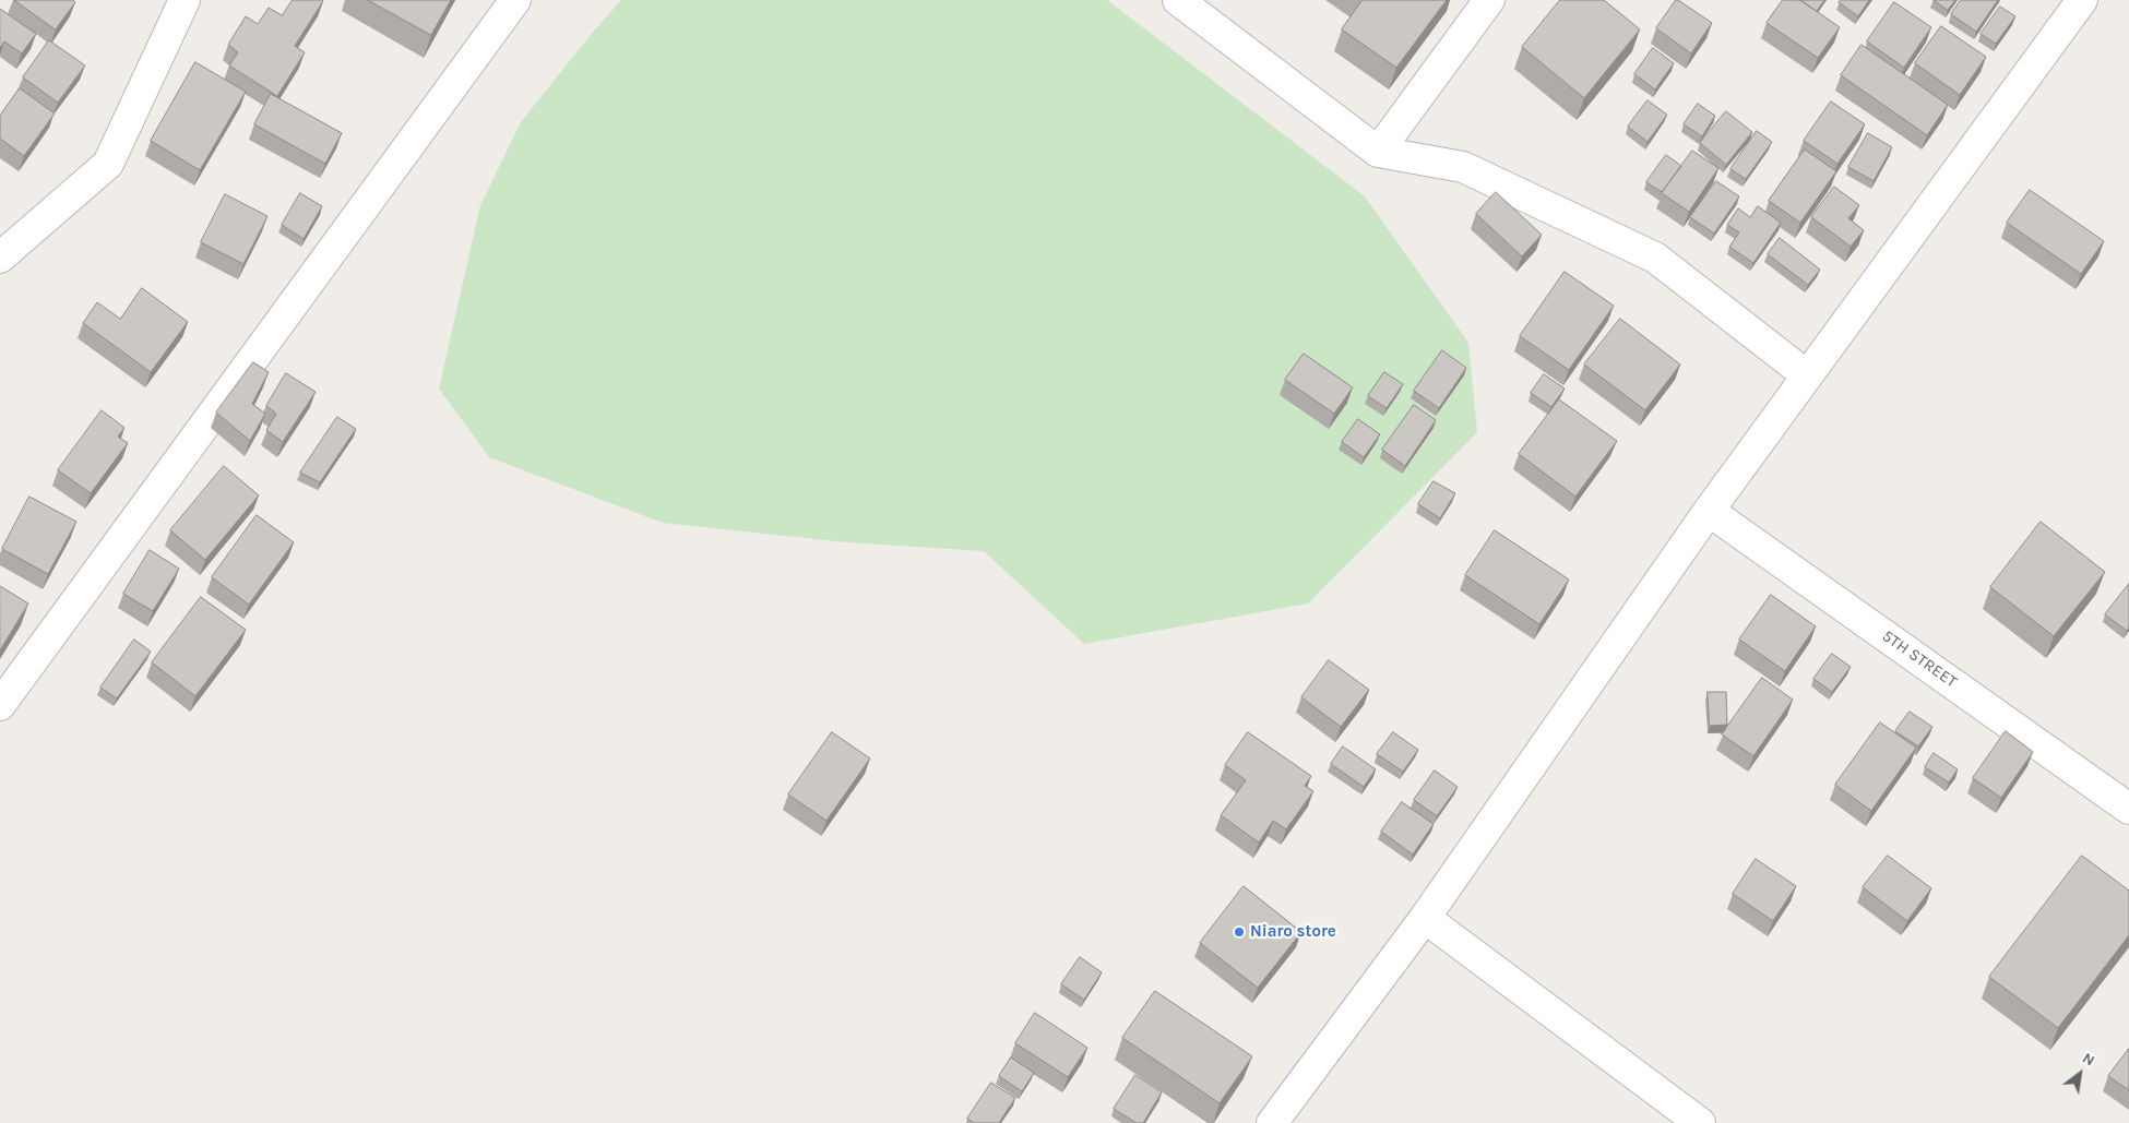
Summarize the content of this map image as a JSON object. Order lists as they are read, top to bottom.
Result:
{
  "streets": {
    "street": ["5TH STREET"]
  },
  "places": ["Niaro store"],
  "north": "top right"
}
